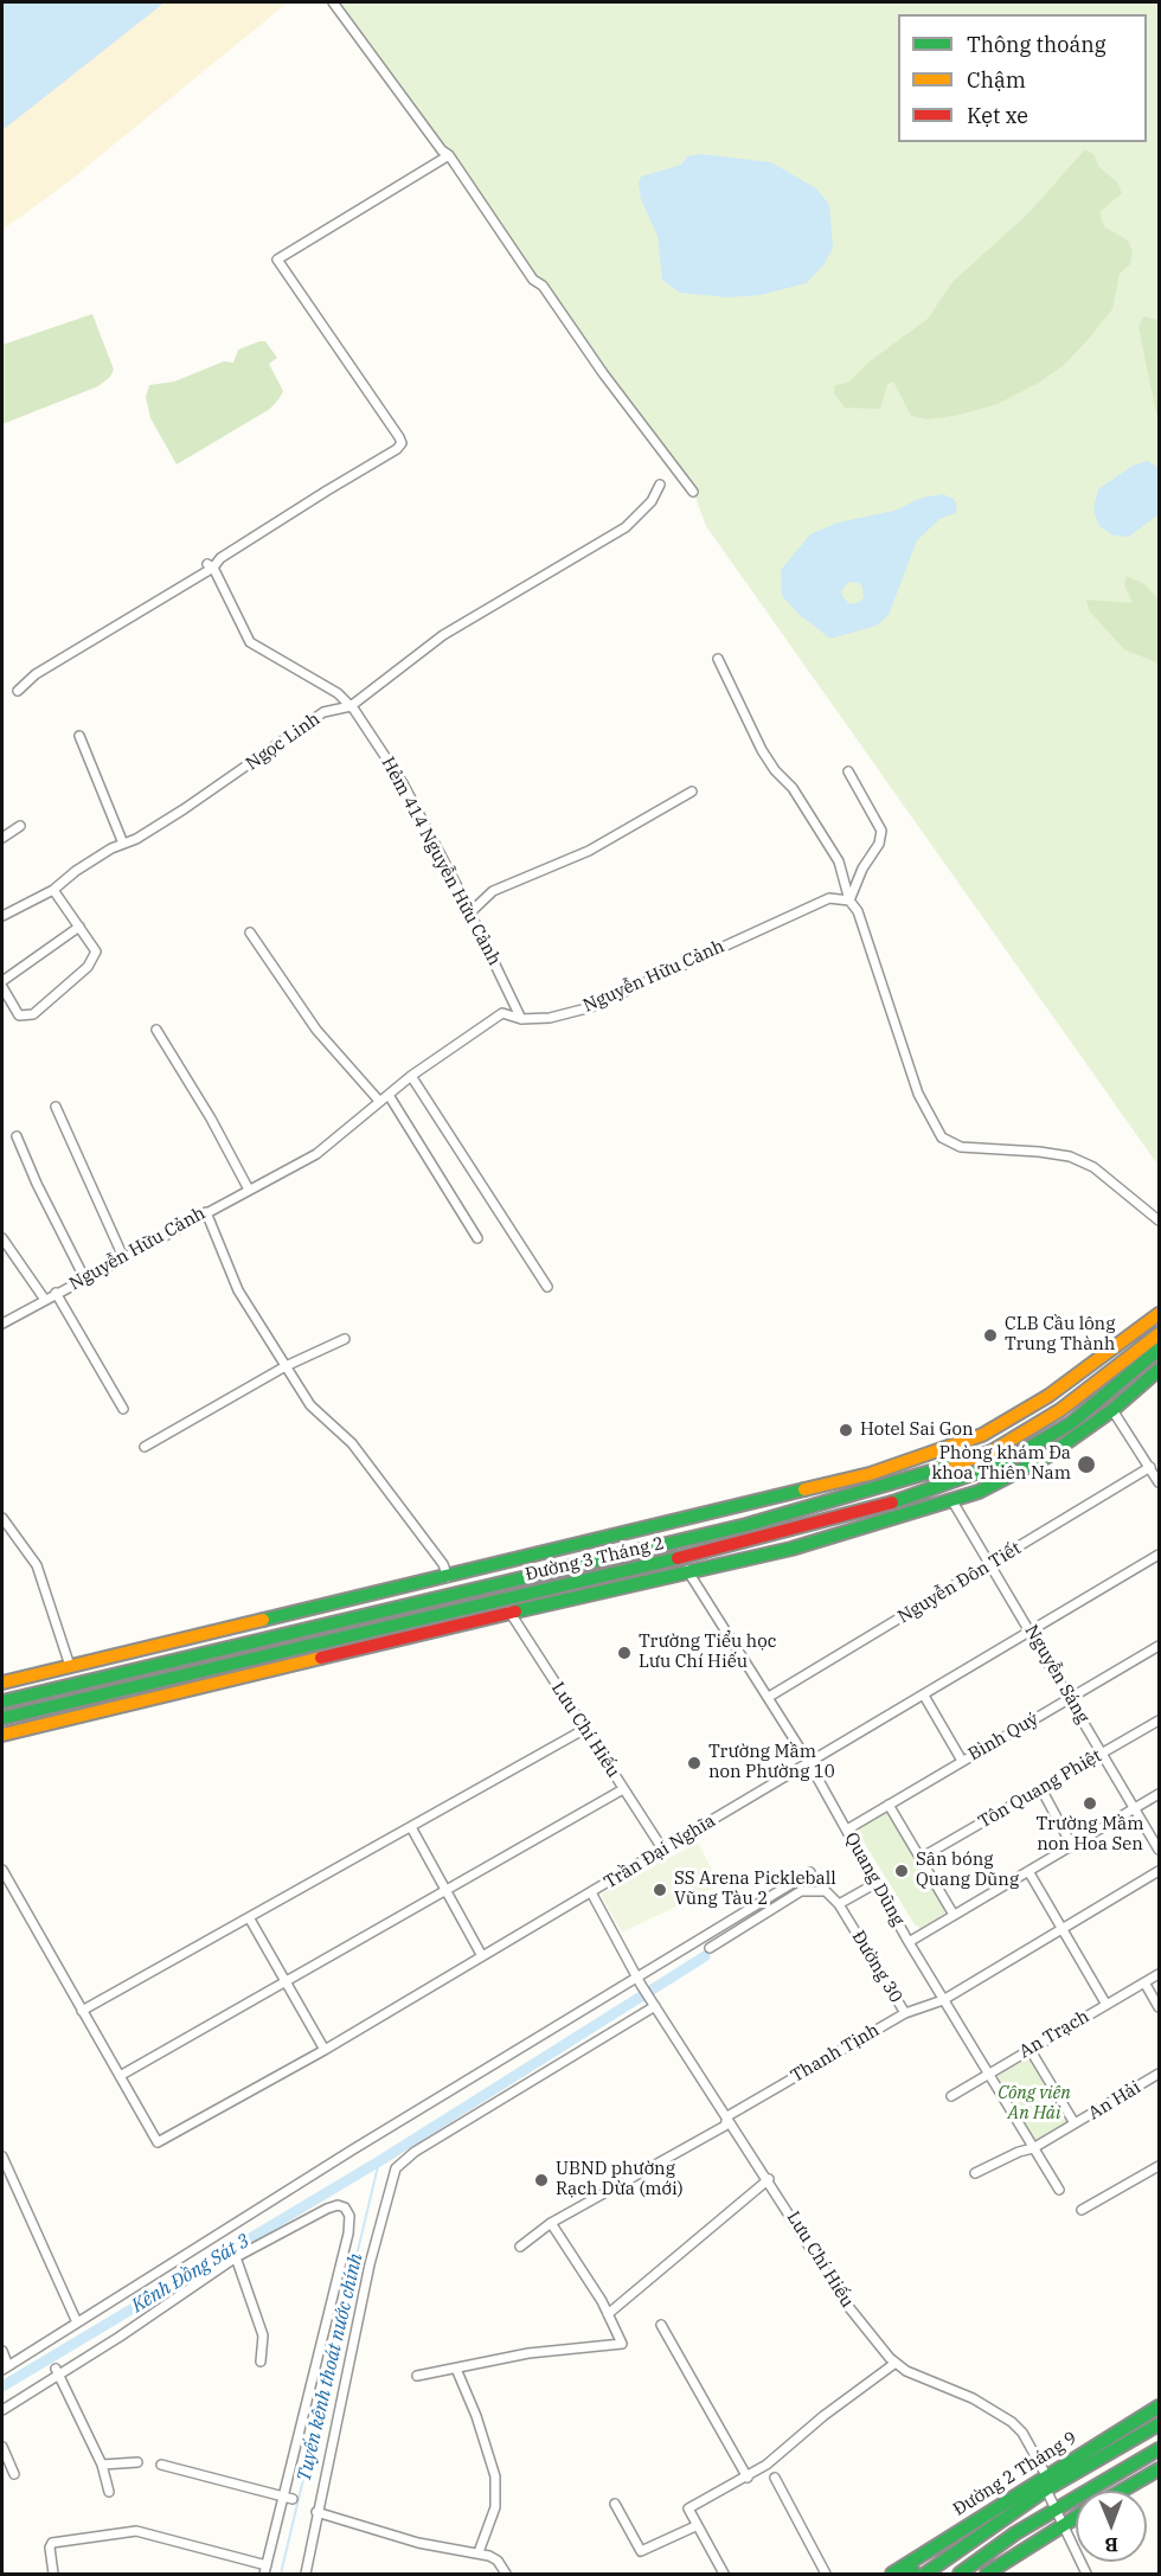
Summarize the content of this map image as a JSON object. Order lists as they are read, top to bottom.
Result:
{
  "streets": {
    "main road": ["Đường 3 Tháng 2", "Đường 2 Tháng 9"],
    "street": [
      "Ngọc Linh",
      "Hẻm 414 Nguyễn Hữu Cảnh",
      "Nguyễn Hữu Cảnh",
      "Nguyễn Đôn Tiết",
      "Nguyễn Sáng",
      "Lưu Chí Hiếu",
      "Bình Quý",
      "Tôn Quang Phiệt",
      "Trần Đại Nghĩa",
      "Quang Dũng",
      "Đường 30",
      "An Trạch",
      "Thanh Tịnh",
      "An Hải"
    ]
  },
  "crossings": [
    ["Ngọc Linh", "Hẻm 414 Nguyễn Hữu Cảnh"],
    ["Hẻm 414 Nguyễn Hữu Cảnh", "Nguyễn Hữu Cảnh"],
    ["Đường 3 Tháng 2", "Nguyễn Sáng"],
    ["Đường 3 Tháng 2", "Lưu Chí Hiếu"],
    ["Đường 3 Tháng 2", "Quang Dũng"],
    ["Nguyễn Đôn Tiết", "Nguyễn Sáng"],
    ["Nguyễn Đôn Tiết", "Quang Dũng"],
    ["Nguyễn Sáng", "Bình Quý"],
    ["Nguyễn Sáng", "Tôn Quang Phiệt"],
    ["Nguyễn Sáng", "Trần Đại Nghĩa"],
    ["Lưu Chí Hiếu", "Trần Đại Nghĩa"],
    ["Lưu Chí Hiếu", "Thanh Tịnh"],
    ["Lưu Chí Hiếu", "Đường 2 Tháng 9"],
    ["Bình Quý", "Quang Dũng"],
    ["Trần Đại Nghĩa", "Quang Dũng"],
    ["Quang Dũng", "An Trạch"],
    ["Quang Dũng", "Thanh Tịnh"],
    ["Quang Dũng", "An Hải"],
    ["Đường 30", "Thanh Tịnh"]
  ],
  "water": ["Kênh Đồng Sát 3", "Tuyến kênh thoát nước chính"],
  "parks": ["Công viên An Hải"],
  "places": [
    "CLB Cầu lông Trung Thành",
    "Hotel Sai Gon",
    "Phòng khám Đa khoa Thiên Nam",
    "Trường Tiểu học Lưu Chí Hiếu",
    "Trường Mầm non Phường 10",
    "Trường Mầm non Hoa Sen",
    "Sân bóng Quang Dũng",
    "SS Arena Pickleball Vũng Tàu 2",
    "UBND phường Rạch Dừa (mới)"
  ],
  "legend": ["Thông thoáng", "Chậm", "Kẹt xe"],
  "north": "bottom"
}
